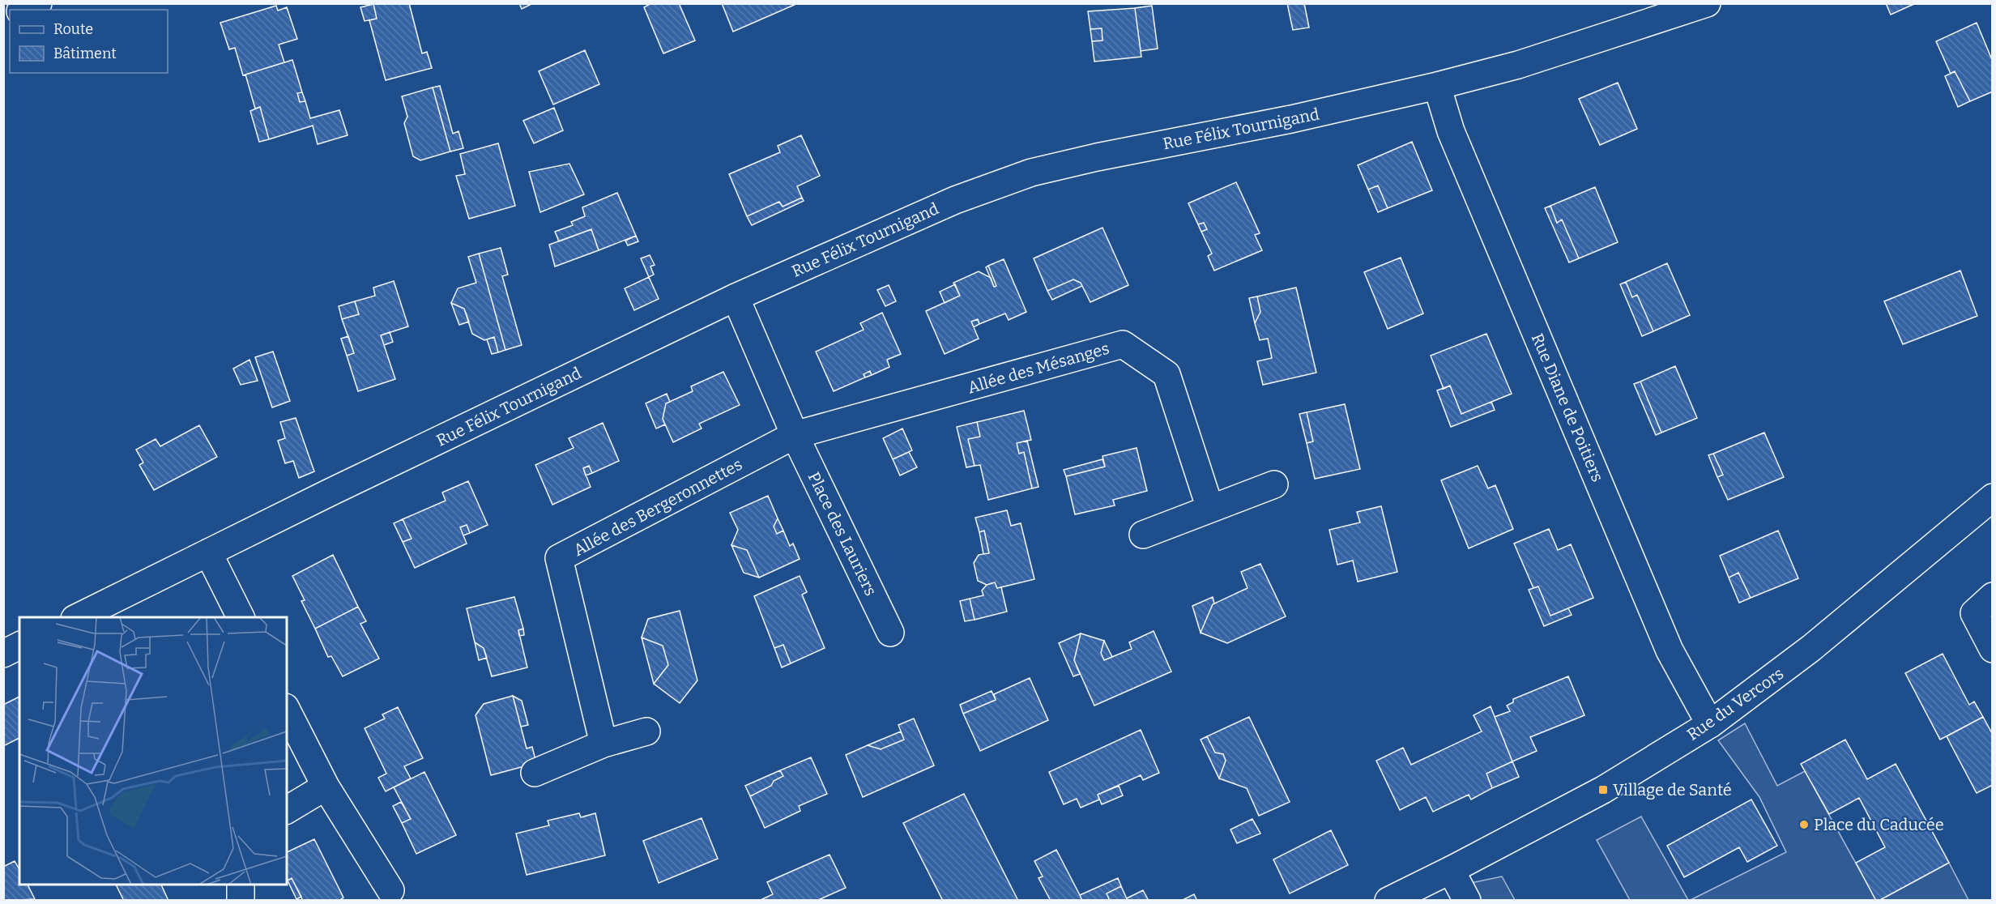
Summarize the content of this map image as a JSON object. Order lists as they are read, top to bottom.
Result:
{
  "streets": {
    "street": [
      "Rue Félix Tournigand",
      "Allée des Mésanges",
      "Rue Diane de Poitiers",
      "Allée des Bergeronnettes",
      "Place des Lauriers",
      "Rue du Vercors"
    ]
  },
  "crossings": [
    ["Rue Félix Tournigand", "Rue Diane de Poitiers"],
    ["Rue Félix Tournigand", "Place des Lauriers"],
    ["Allée des Mésanges", "Allée des Bergeronnettes"],
    ["Allée des Mésanges", "Place des Lauriers"],
    ["Rue Diane de Poitiers", "Rue du Vercors"],
    ["Allée des Bergeronnettes", "Place des Lauriers"]
  ],
  "places": {
    "transit": ["Village de Santé"],
    "other": ["Place du Caducée"]
  },
  "legend": ["Route", "Bâtiment"]
}
